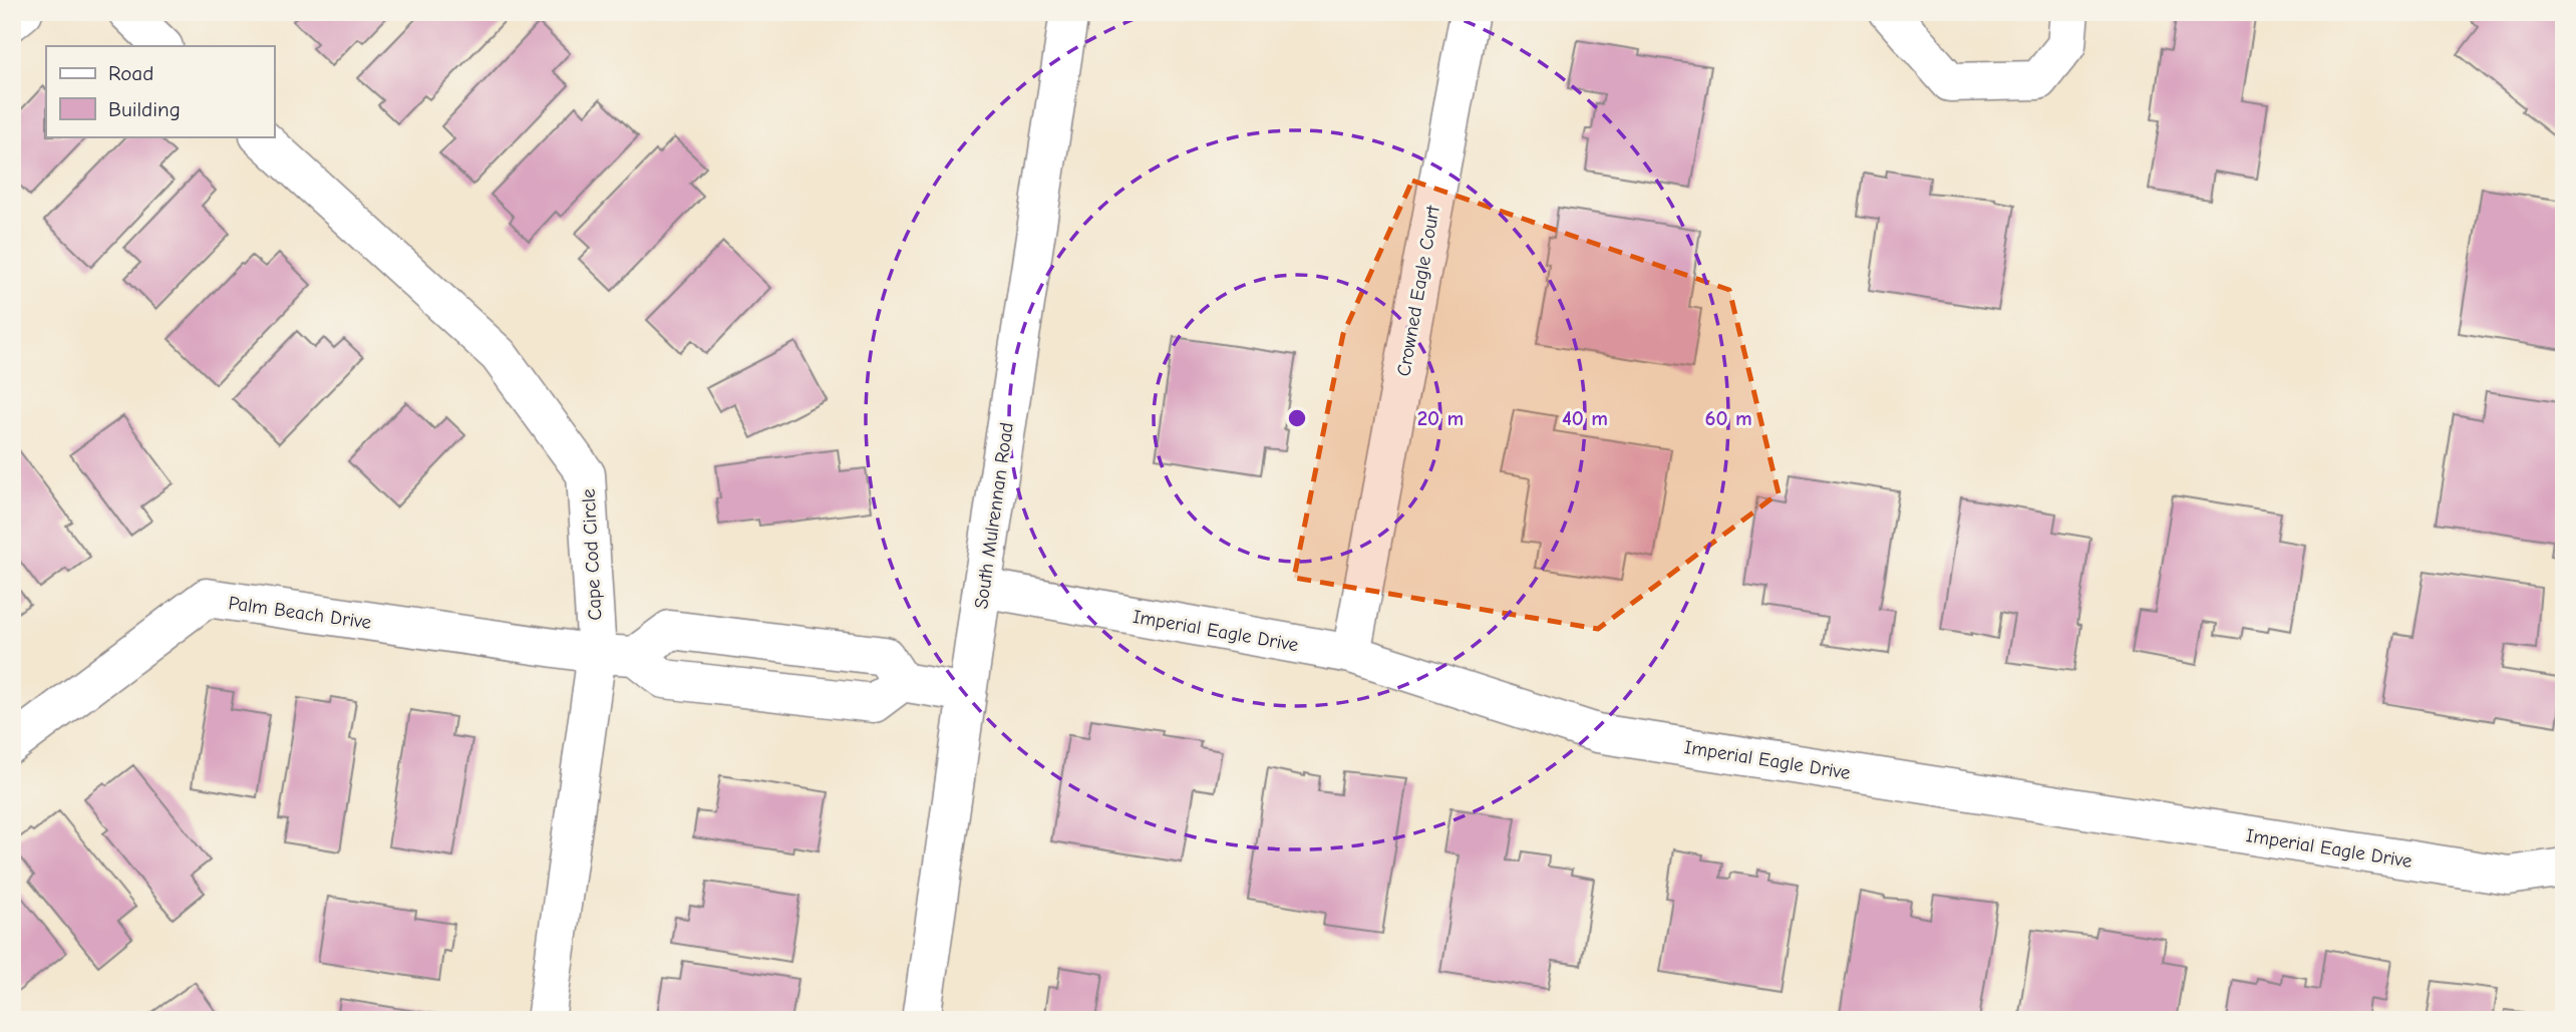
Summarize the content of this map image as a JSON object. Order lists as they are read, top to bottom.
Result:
{
  "streets": {
    "street": [
      "Crowned Eagle Court",
      "South Mulrennan Road",
      "Cape Cod Circle",
      "Palm Beach Drive",
      "Imperial Eagle Drive"
    ]
  },
  "crossings": [
    ["Crowned Eagle Court", "Imperial Eagle Drive"],
    ["South Mulrennan Road", "Palm Beach Drive"],
    ["South Mulrennan Road", "Imperial Eagle Drive"],
    ["Cape Cod Circle", "Palm Beach Drive"]
  ],
  "legend": ["Road", "Building"],
  "rings": ["20 m", "40 m", "60 m"]
}
